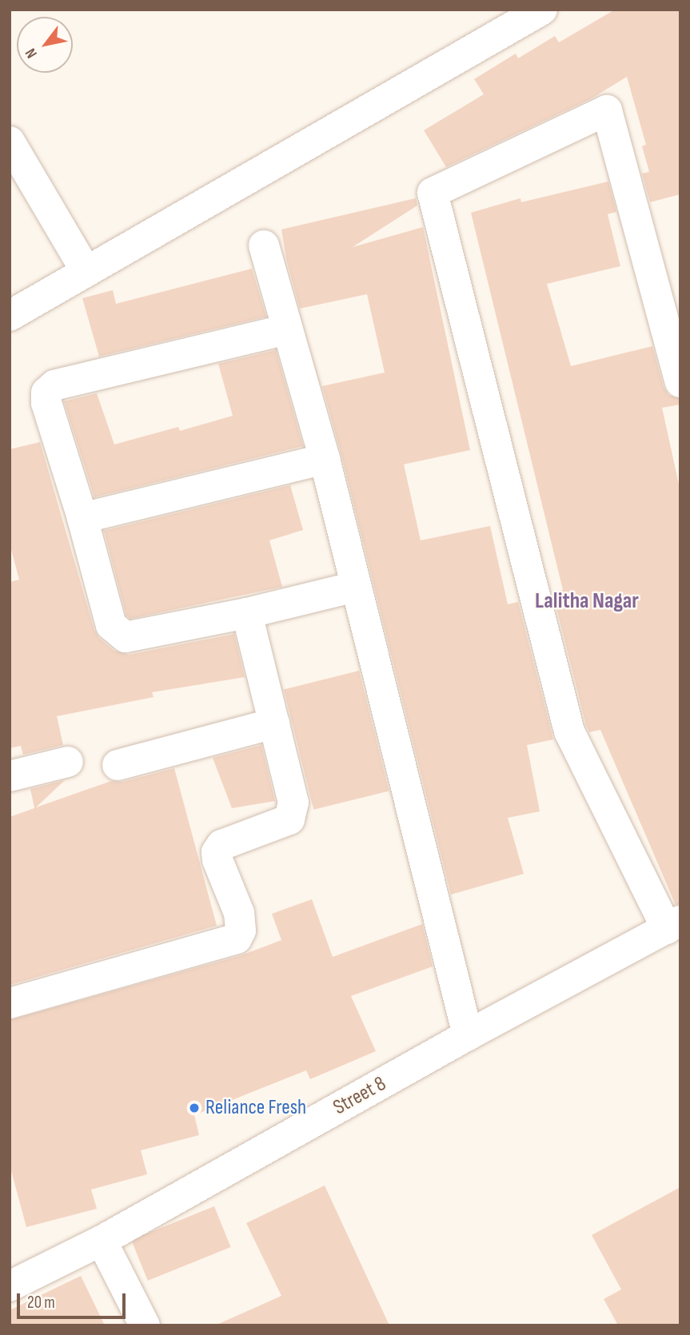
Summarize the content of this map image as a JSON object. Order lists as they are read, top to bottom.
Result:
{
  "streets": {
    "street": ["Street 8"]
  },
  "districts": ["Lalitha Nagar"],
  "places": ["Reliance Fresh"],
  "scale_bar": "20 m",
  "north": "bottom left"
}
